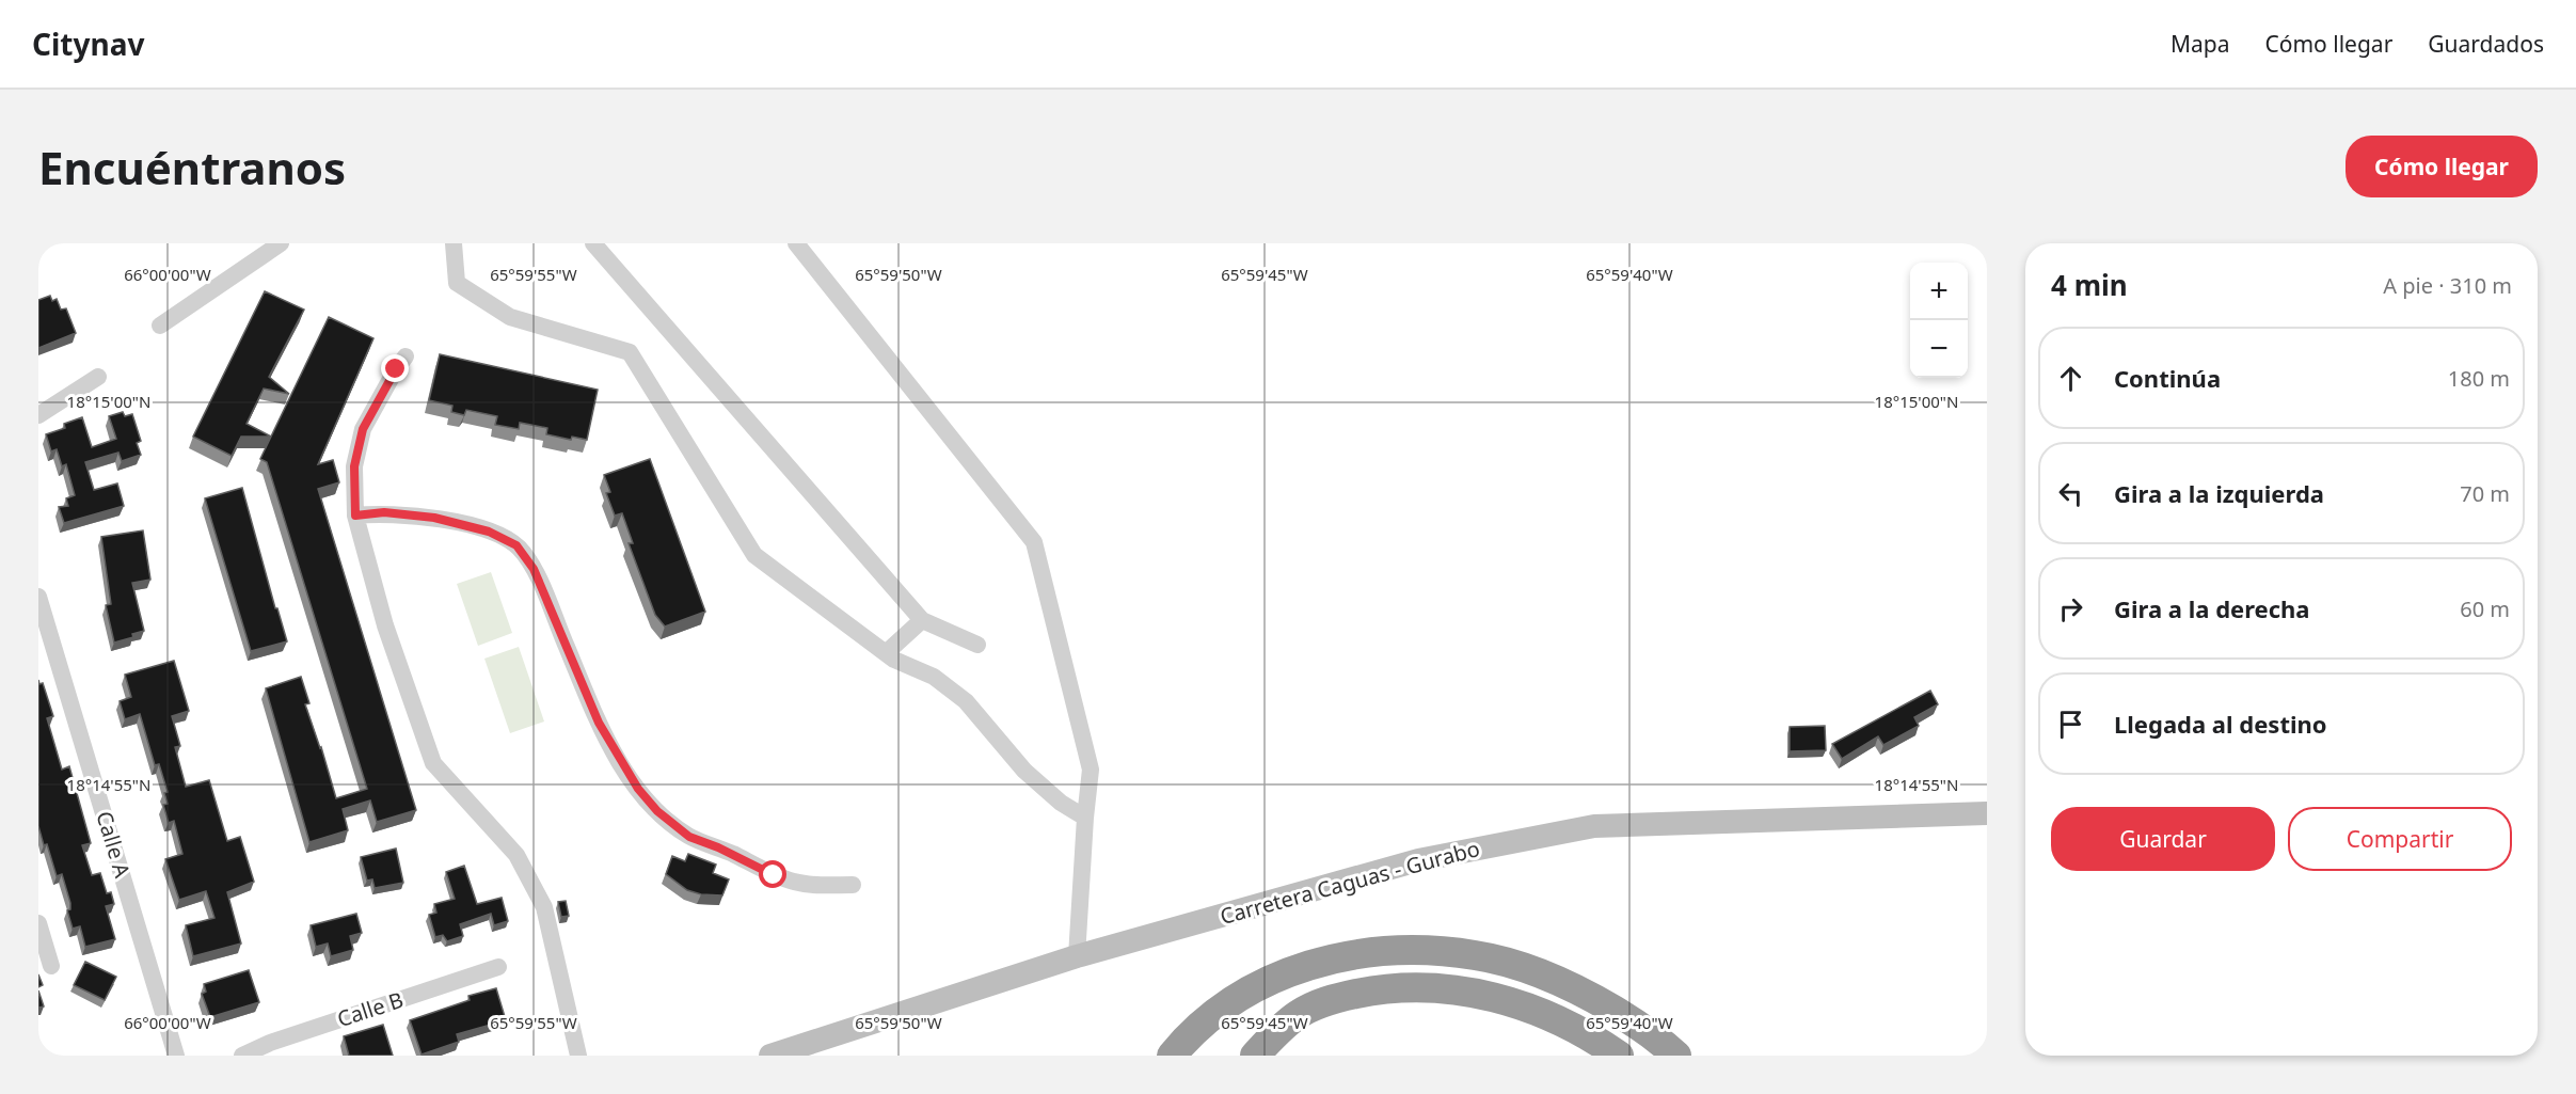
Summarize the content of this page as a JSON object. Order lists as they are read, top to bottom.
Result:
{
  "streets": {
    "main road": ["Carretera Caguas - Gurabo"],
    "street": ["Calle A", "Calle B"]
  },
  "page": {
    "header": "Citynav",
    "nav": ["Mapa", "Cómo llegar", "Guardados"],
    "buttons": [
      "Cómo llegar",
      ["Guardar", "Compartir"]
    ],
    "title": "Encuéntranos",
    "heading": ["4 min", "A pie · 310 m"],
    "map_buttons": ["+", "−"],
    "list": [
      ["Continúa", "180 m"],
      ["Gira a la izquierda", "70 m"],
      ["Gira a la derecha", "60 m"],
      "Llegada al destino"
    ]
  },
  "coordinates": [
    "66°00'00\"W",
    "65°59'55\"W",
    "65°59'50\"W",
    "65°59'45\"W",
    "65°59'40\"W",
    "18°15'00\"N",
    "18°14'55\"N"
  ]
}
